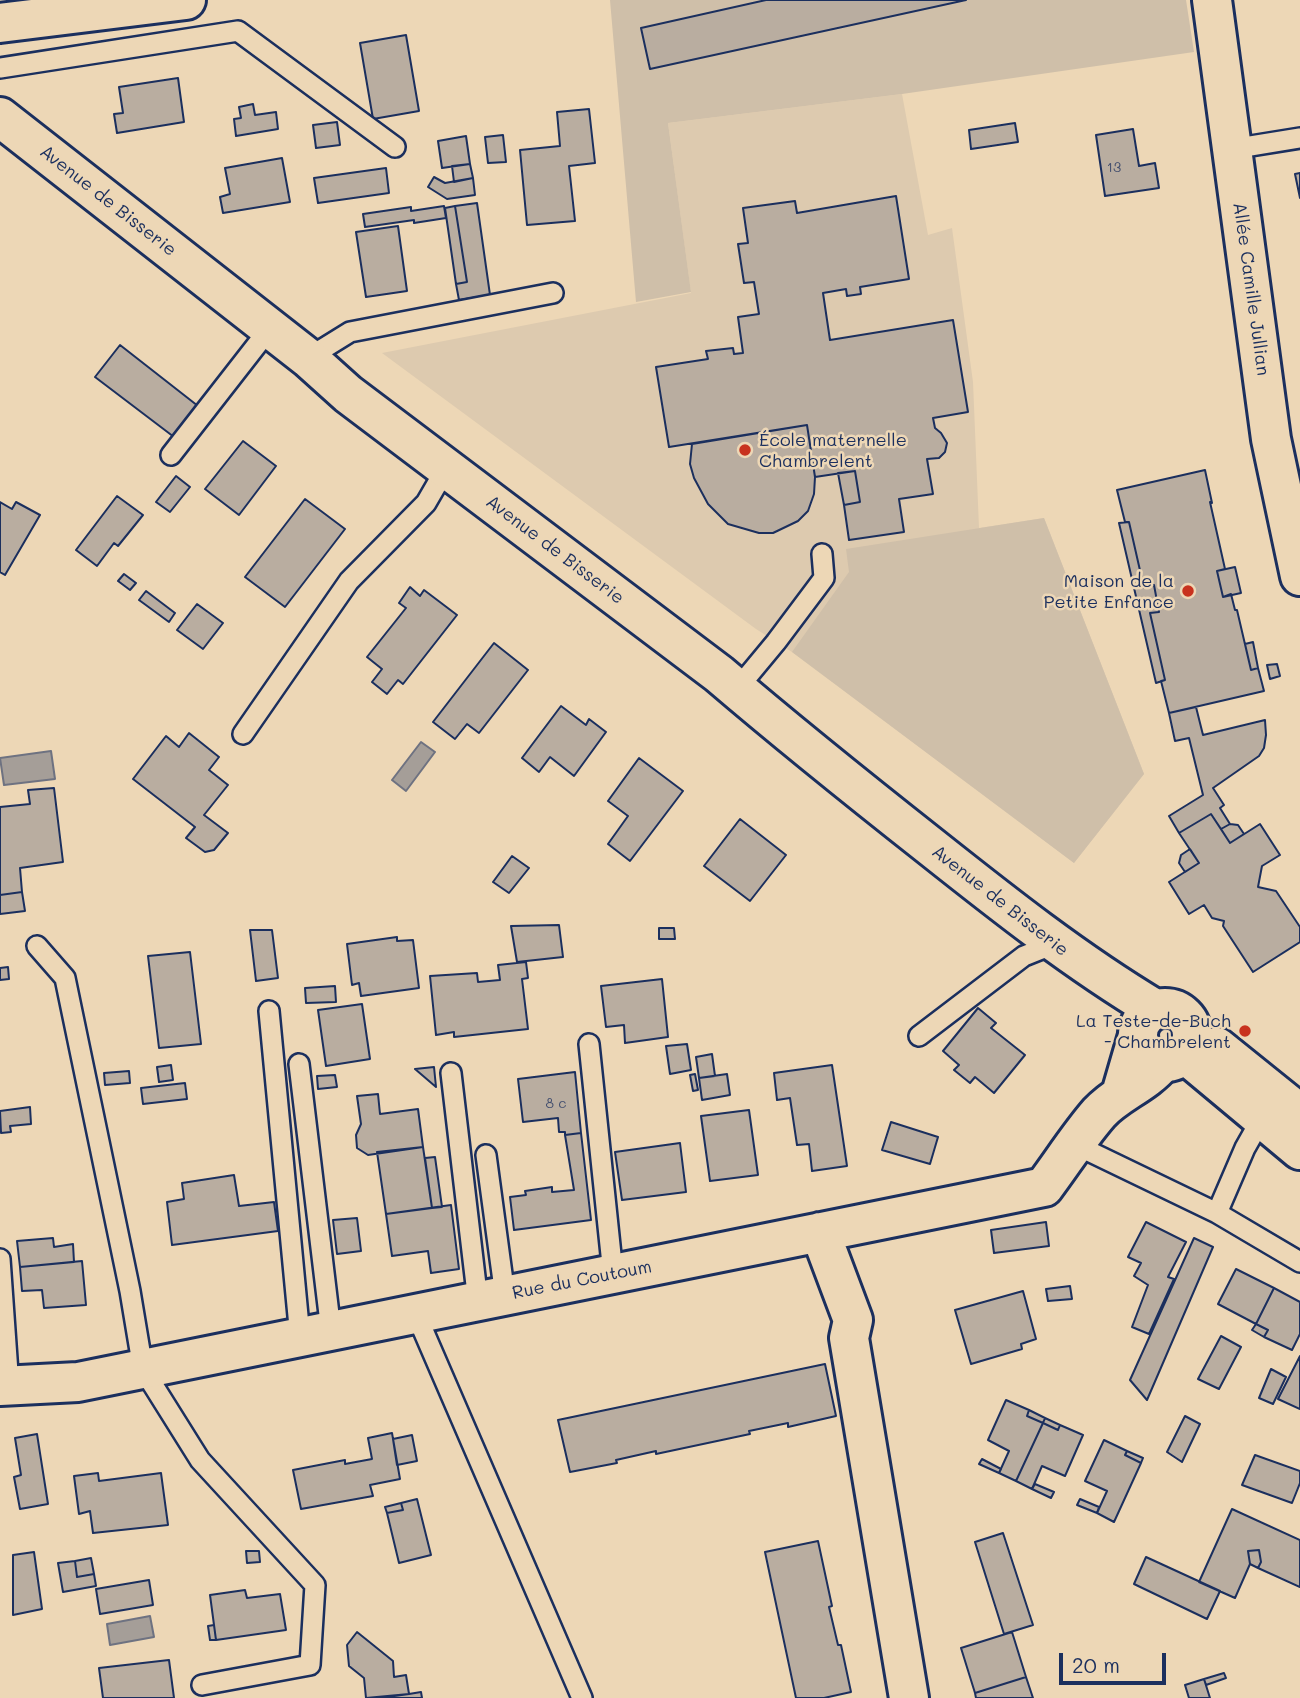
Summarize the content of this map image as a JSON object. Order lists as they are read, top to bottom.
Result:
{
  "streets": {
    "street": ["Avenue de Bisserie", "Allée Camille Jullian", "Rue du Coutoum"]
  },
  "crossings": [
    ["Avenue de Bisserie", "Rue du Coutoum"]
  ],
  "places": ["École maternelle Chambrelent", "Maison de la Petite Enfance", "La Teste-de-Buch - Chambrelent"],
  "house_numbers": ["13", "8 c"],
  "scale_bar": "20 m"
}
